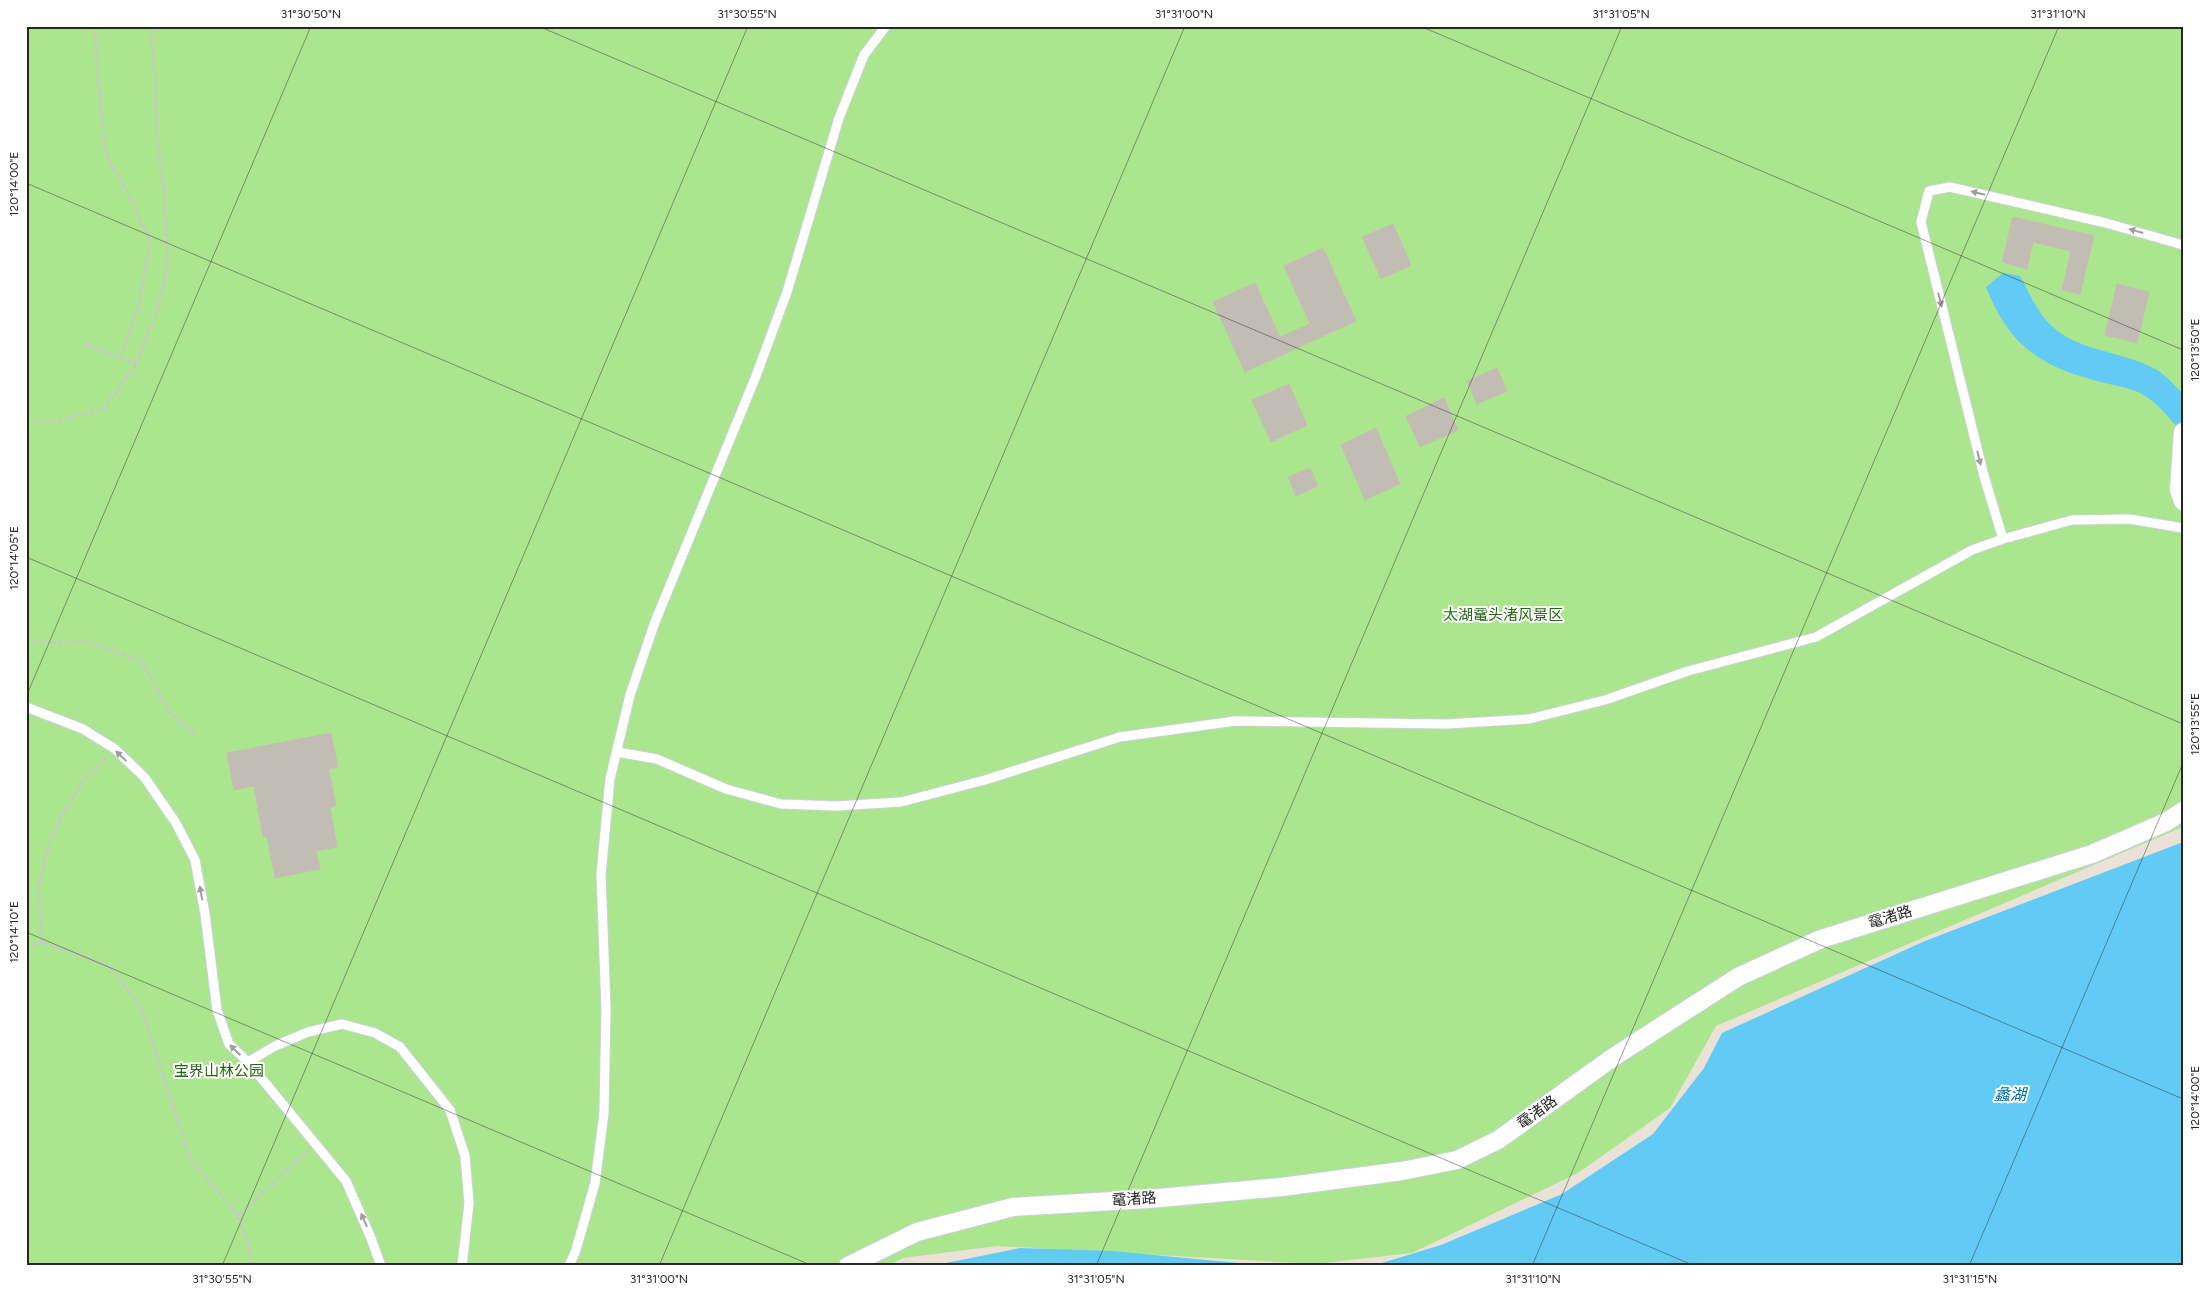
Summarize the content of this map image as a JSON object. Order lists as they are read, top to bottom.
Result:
{
  "streets": {
    "street": ["鼋渚路"]
  },
  "water": ["蠡湖"],
  "parks": ["太湖鼋头渚风景区", "宝界山林公园"],
  "coordinates": [
    "31°30'50\"N",
    "31°30'55\"N",
    "31°31'00\"N",
    "31°31'05\"N",
    "31°31'10\"N",
    "120°14'00\"E",
    "120°13'50\"E",
    "120°14'05\"E",
    "120°13'55\"E",
    "120°14'10\"E",
    "31°31'15\"N"
  ]
}
